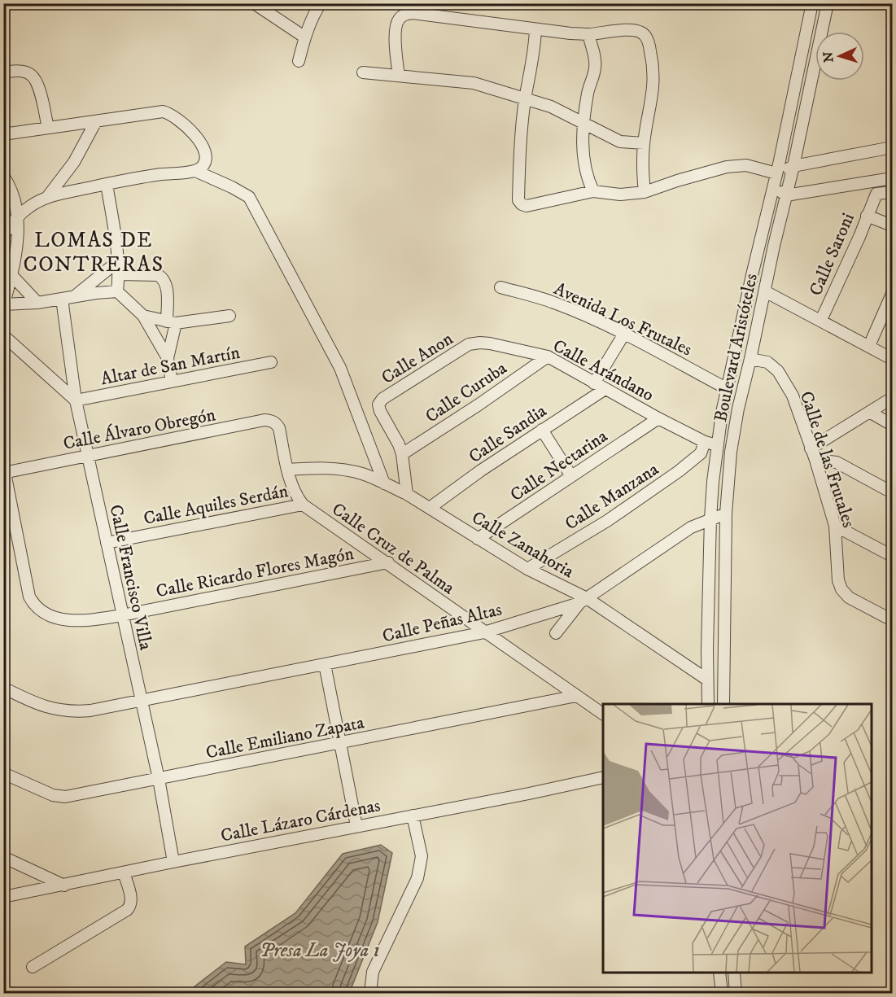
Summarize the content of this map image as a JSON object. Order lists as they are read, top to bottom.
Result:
{
  "streets": {
    "street": [
      "Calle Saroni",
      "Avenida Los Frutales",
      "Boulevard Aristóteles",
      "Calle Anon",
      "Altar de San Martín",
      "Calle Arándano",
      "Calle Curuba",
      "Calle Álvaro Obregón",
      "Calle Sandia",
      "Calle de las Frutales",
      "Calle Nectarina",
      "Calle Manzana",
      "Calle Aquiles Serdán",
      "Calle Zanahoria",
      "Calle Cruz de Palma",
      "Calle Ricardo Flores Magón",
      "Calle Francisco Villa",
      "Calle Peñas Altas",
      "Calle Emiliano Zapata",
      "Calle Lázaro Cárdenas"
    ]
  },
  "crossings": [
    ["Avenida Los Frutales", "Boulevard Aristóteles"],
    ["Boulevard Aristóteles", "Calle Arándano"],
    ["Boulevard Aristóteles", "Calle de las Frutales"],
    ["Boulevard Aristóteles", "Calle Zanahoria"],
    ["Boulevard Aristóteles", "Calle Peñas Altas"],
    ["Calle Anon", "Calle Arándano"],
    ["Calle Anon", "Calle Curuba"],
    ["Altar de San Martín", "Calle Francisco Villa"],
    ["Calle Arándano", "Calle Curuba"],
    ["Calle Arándano", "Calle Sandia"],
    ["Calle Arándano", "Calle Nectarina"],
    ["Calle Arándano", "Calle Manzana"],
    ["Calle Álvaro Obregón", "Calle Cruz de Palma"],
    ["Calle Álvaro Obregón", "Calle Ricardo Flores Magón"],
    ["Calle Álvaro Obregón", "Calle Francisco Villa"],
    ["Calle Sandia", "Calle Zanahoria"],
    ["Calle Nectarina", "Calle Zanahoria"],
    ["Calle Manzana", "Calle Zanahoria"],
    ["Calle Aquiles Serdán", "Calle Cruz de Palma"],
    ["Calle Aquiles Serdán", "Calle Francisco Villa"],
    ["Calle Zanahoria", "Calle Cruz de Palma"],
    ["Calle Zanahoria", "Calle Peñas Altas"],
    ["Calle Cruz de Palma", "Calle Ricardo Flores Magón"],
    ["Calle Cruz de Palma", "Calle Peñas Altas"],
    ["Calle Cruz de Palma", "Calle Emiliano Zapata"],
    ["Calle Ricardo Flores Magón", "Calle Francisco Villa"],
    ["Calle Francisco Villa", "Calle Peñas Altas"],
    ["Calle Francisco Villa", "Calle Emiliano Zapata"],
    ["Calle Francisco Villa", "Calle Lázaro Cárdenas"]
  ],
  "districts": ["LOMAS DE CONTRERAS"],
  "water": ["Presa La Joya 1"],
  "north": "left"
}
